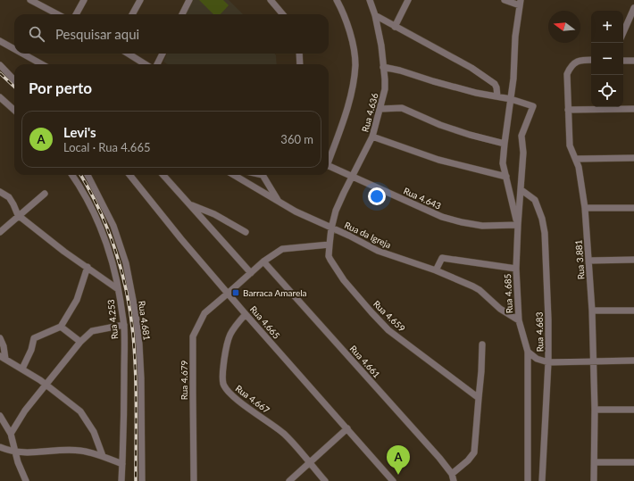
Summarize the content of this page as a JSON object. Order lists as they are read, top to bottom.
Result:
{
  "streets": {
    "street": [
      "Rua 4.636",
      "Rua 4.643",
      "Rua da Igreja",
      "Rua 3.881",
      "Rua 4.685",
      "Rua 4.659",
      "Rua 4.253",
      "Rua 4.681",
      "Rua 4.665",
      "Rua 4.683",
      "Rua 4.661",
      "Rua 4.679",
      "Rua 4.667"
    ]
  },
  "crossings": [
    ["Rua 4.636", "Rua 4.643"],
    ["Rua 4.636", "Rua da Igreja"],
    ["Rua 4.636", "Rua 4.659"],
    ["Rua 4.643", "Rua 4.685"],
    ["Rua da Igreja", "Rua 4.685"],
    ["Rua 4.685", "Rua 4.683"],
    ["Rua 4.665", "Rua 4.679"],
    ["Rua 4.665", "Rua 4.667"]
  ],
  "places": {
    "transit": ["Barraca Amarela"]
  },
  "north": "left",
  "page": {
    "map_buttons": ["+", "−"],
    "search": "Pesquisar aqui",
    "heading": "Por perto",
    "list": [
      {
        "mark": "A",
        "name": "Levi's",
        "note": "Local · Rua 4.665",
        "value": "360 m"
      }
    ],
    "pins": "A"
  }
}
